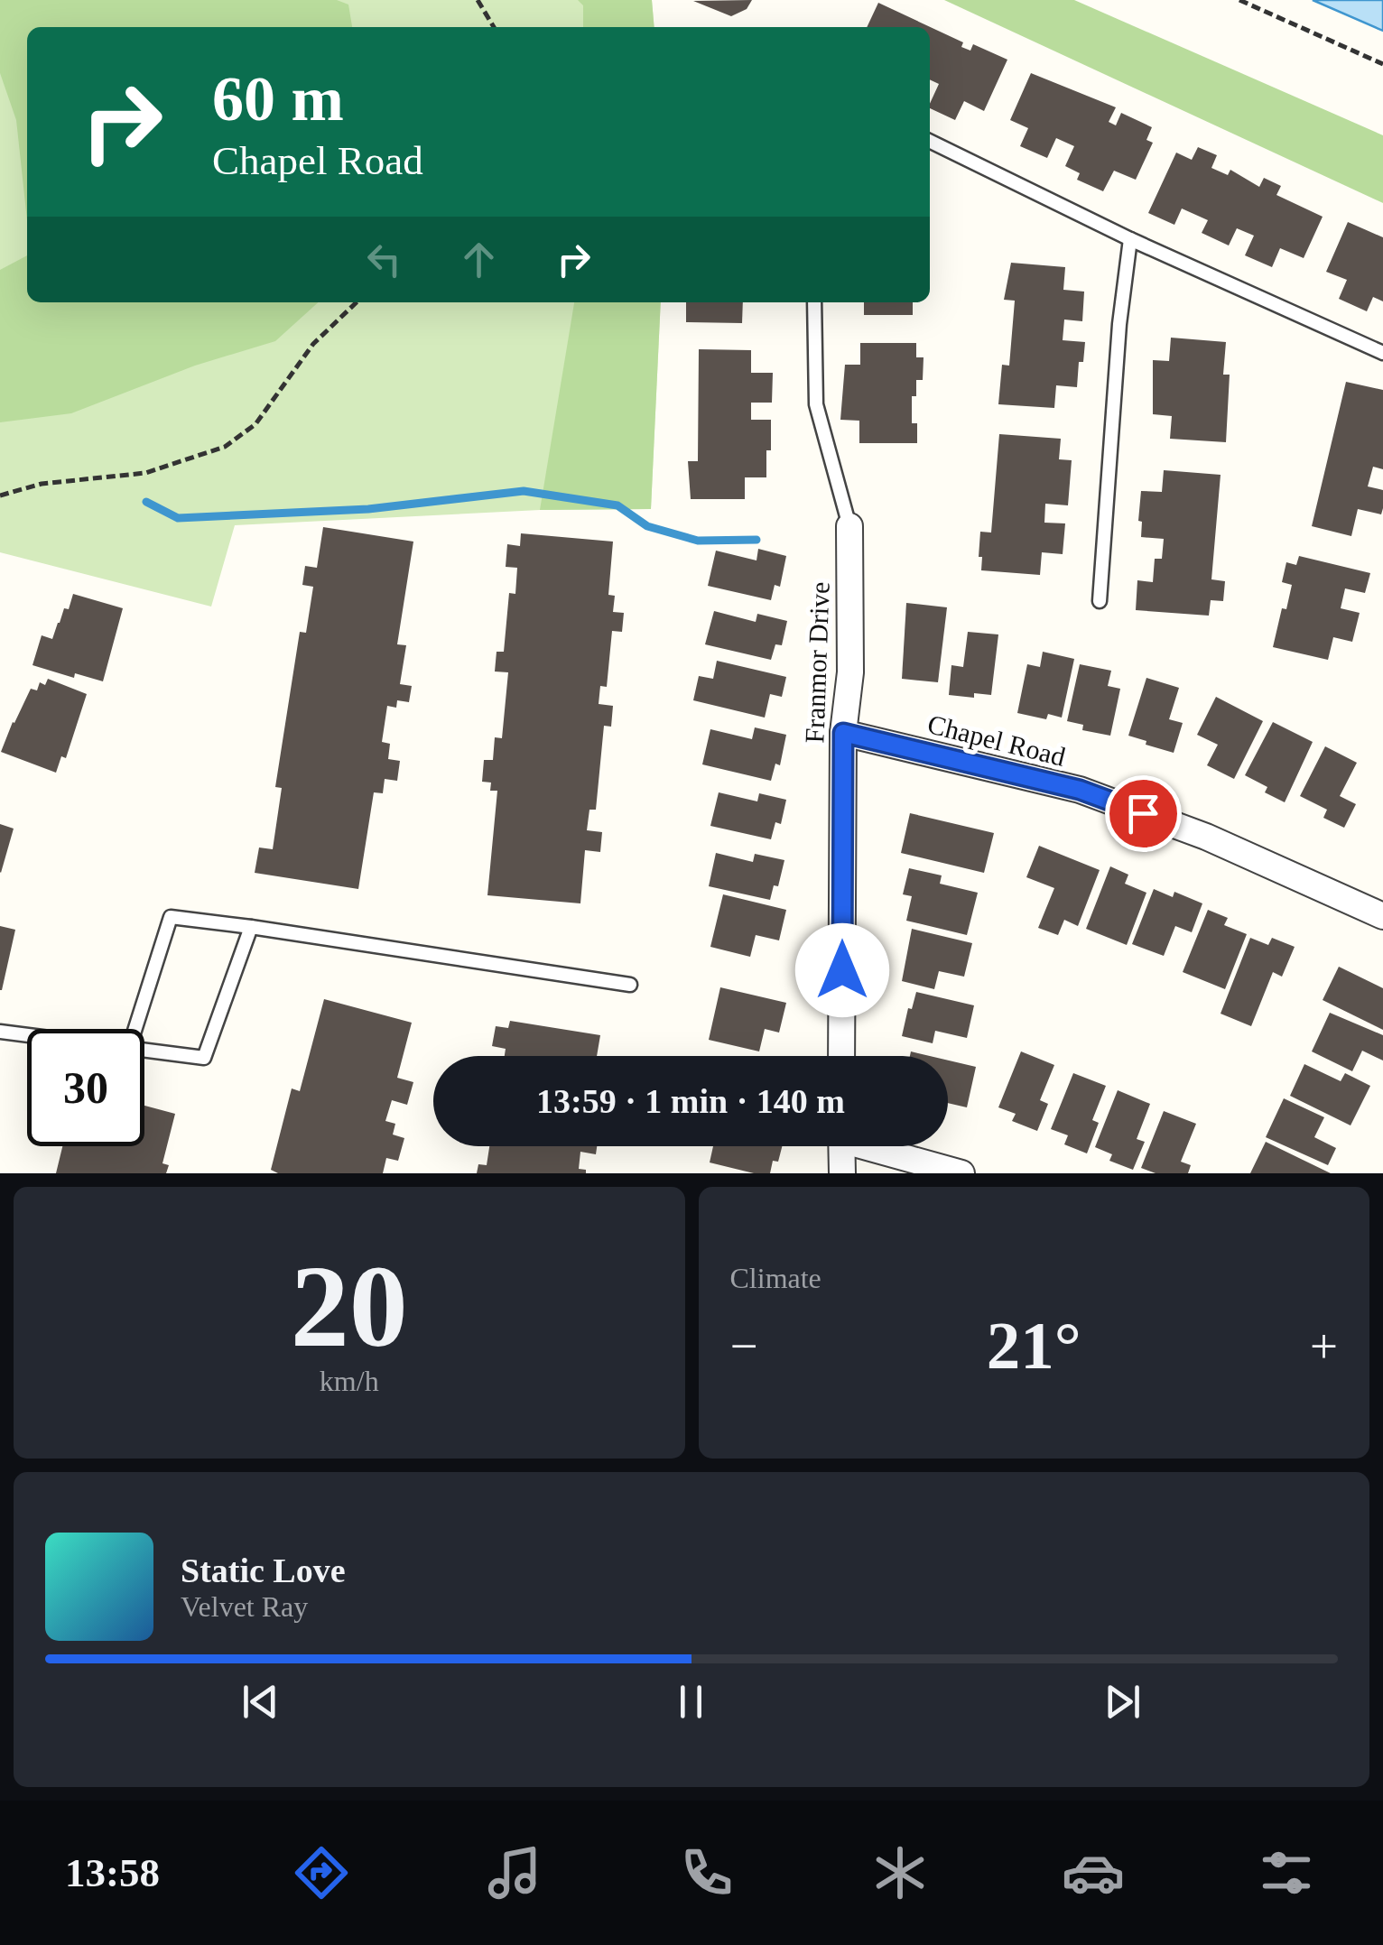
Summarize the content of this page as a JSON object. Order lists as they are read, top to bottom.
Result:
{
  "streets": {
    "street": ["Franmor Drive", "Chapel Road"]
  },
  "crossings": [
    ["Franmor Drive", "Chapel Road"]
  ],
  "page": {
    "turn": ["60 m", "Chapel Road"],
    "limit": "30",
    "trip": "13:59 · 1 min · 140 m",
    "tile": [
      ["20", "km/h"],
      "Climate"
    ],
    "heat": ["−", "21°", "+"],
    "song": ["Static Love", "Velvet Ray"],
    "tabs": "13:58"
  }
}
